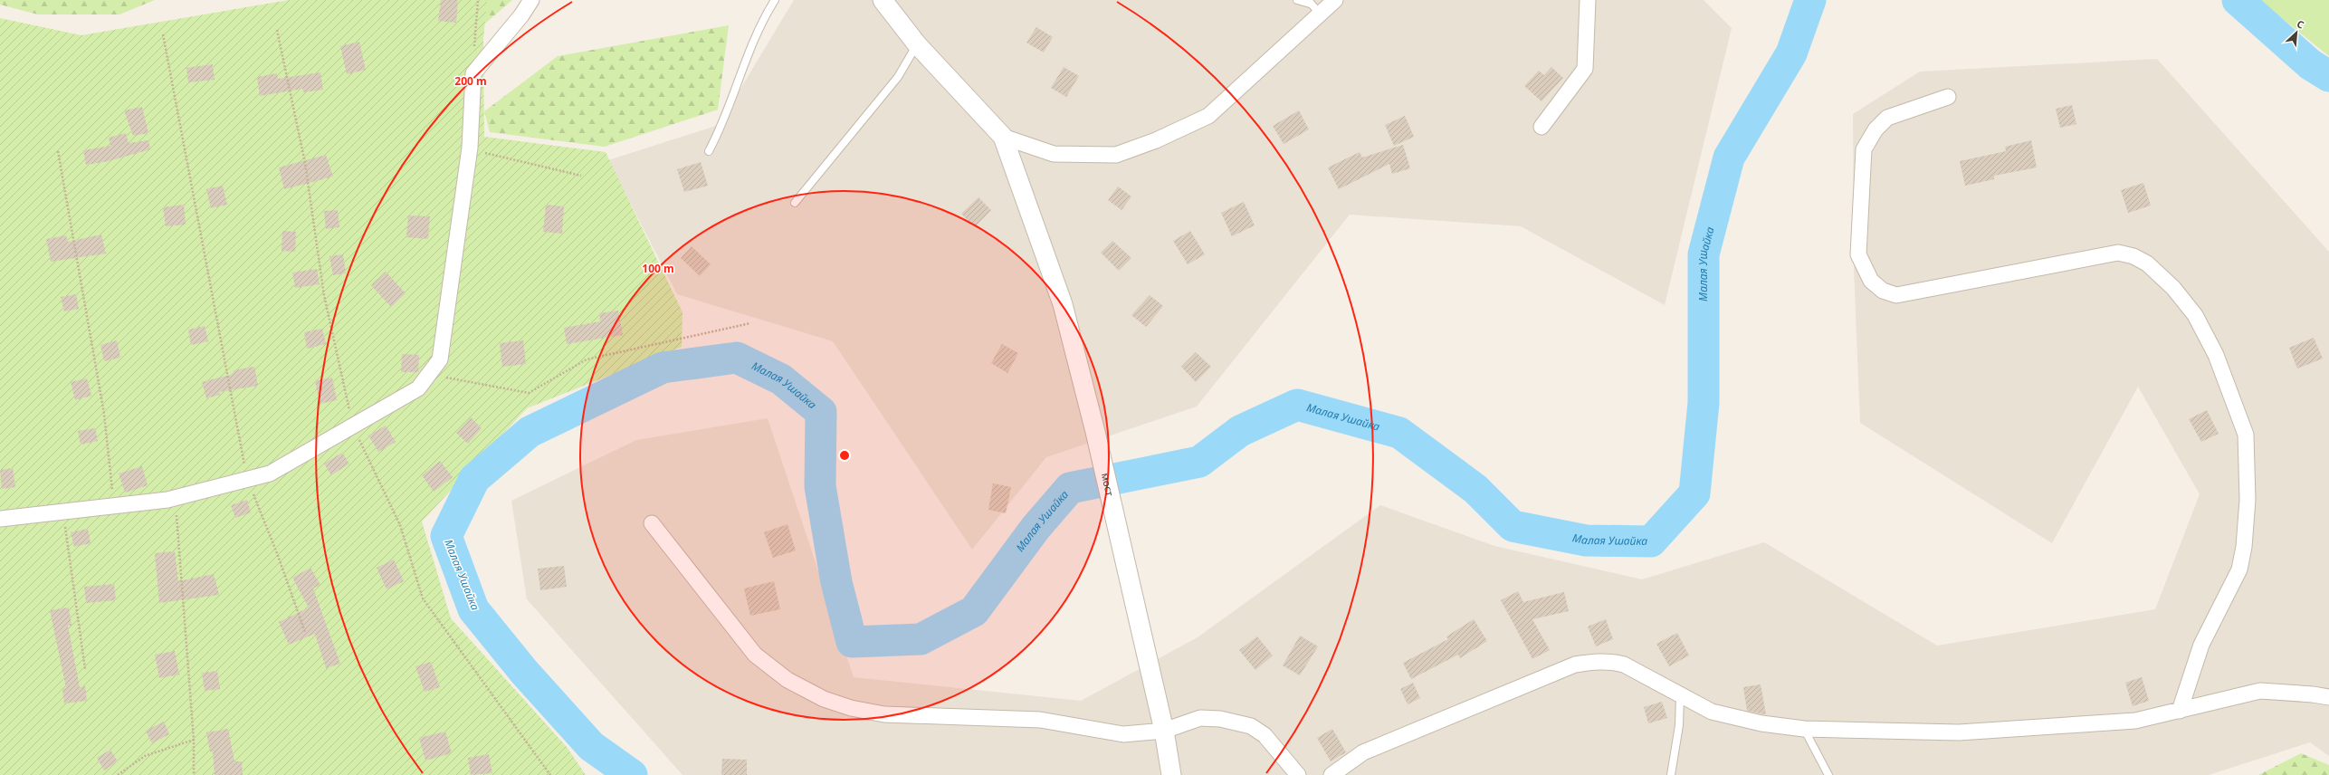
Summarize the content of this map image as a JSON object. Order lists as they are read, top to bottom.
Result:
{
  "streets": {
    "street": ["мост"]
  },
  "water": ["Малая Ушайка"],
  "north": "top right",
  "rings": ["200 m", "100 m"]
}
